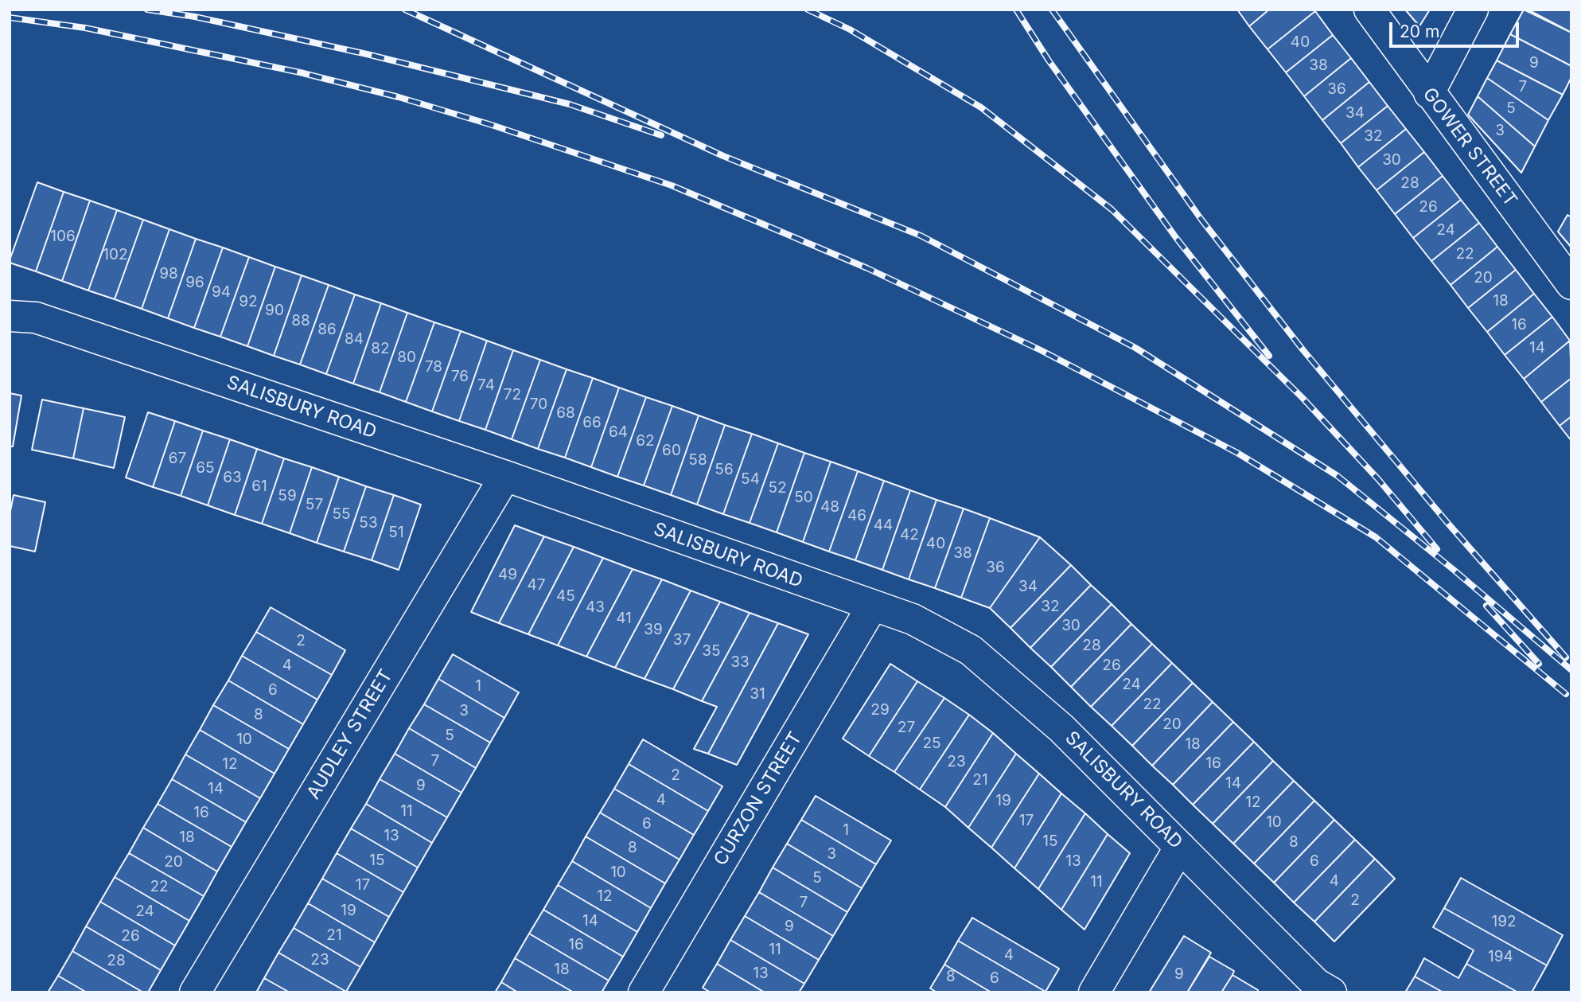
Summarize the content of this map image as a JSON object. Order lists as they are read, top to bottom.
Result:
{
  "streets": {
    "street": [
      "GOWER STREET",
      "SALISBURY ROAD",
      "AUDLEY STREET",
      "CURZON STREET"
    ]
  },
  "crossings": [
    ["SALISBURY ROAD", "AUDLEY STREET"],
    ["SALISBURY ROAD", "CURZON STREET"]
  ],
  "house_numbers": [
    "40",
    "9",
    "38",
    "7",
    "36",
    "5",
    "34",
    "3",
    "32",
    "30",
    "28",
    "26",
    "24",
    "106",
    "22",
    "102",
    "98",
    "20",
    "96",
    "94",
    "18",
    "92",
    "90",
    "88",
    "16",
    "86",
    "84",
    "14",
    "82",
    "80",
    "78",
    "76",
    "74",
    "72",
    "70",
    "68",
    "66",
    "64",
    "62",
    "60",
    "67",
    "58",
    "65",
    "56",
    "63",
    "54",
    "61",
    "52",
    "59",
    "50",
    "57",
    "48",
    "55",
    "46",
    "53",
    "44",
    "51",
    "42",
    "40",
    "38",
    "36",
    "49",
    "47",
    "34",
    "45",
    "32",
    "43",
    "41",
    "30",
    "39",
    "37",
    "2",
    "28",
    "35",
    "33",
    "4",
    "26",
    "24",
    "1",
    "6",
    "31",
    "22",
    "29",
    "3",
    "8",
    "20",
    "27",
    "5",
    "10",
    "25",
    "18",
    "7",
    "23",
    "16",
    "12",
    "2",
    "21",
    "14",
    "9",
    "14",
    "4",
    "19",
    "12",
    "11",
    "16",
    "17",
    "10",
    "6",
    "1",
    "13",
    "18",
    "15",
    "8",
    "8",
    "3",
    "15",
    "13",
    "6",
    "20",
    "10",
    "5",
    "4",
    "11",
    "17",
    "22",
    "12",
    "2",
    "7",
    "19",
    "24",
    "14",
    "192",
    "9",
    "21",
    "26",
    "16",
    "11",
    "4",
    "194",
    "23",
    "28",
    "18",
    "13",
    "9",
    "8",
    "6"
  ],
  "scale_bar": "20 m"
}
